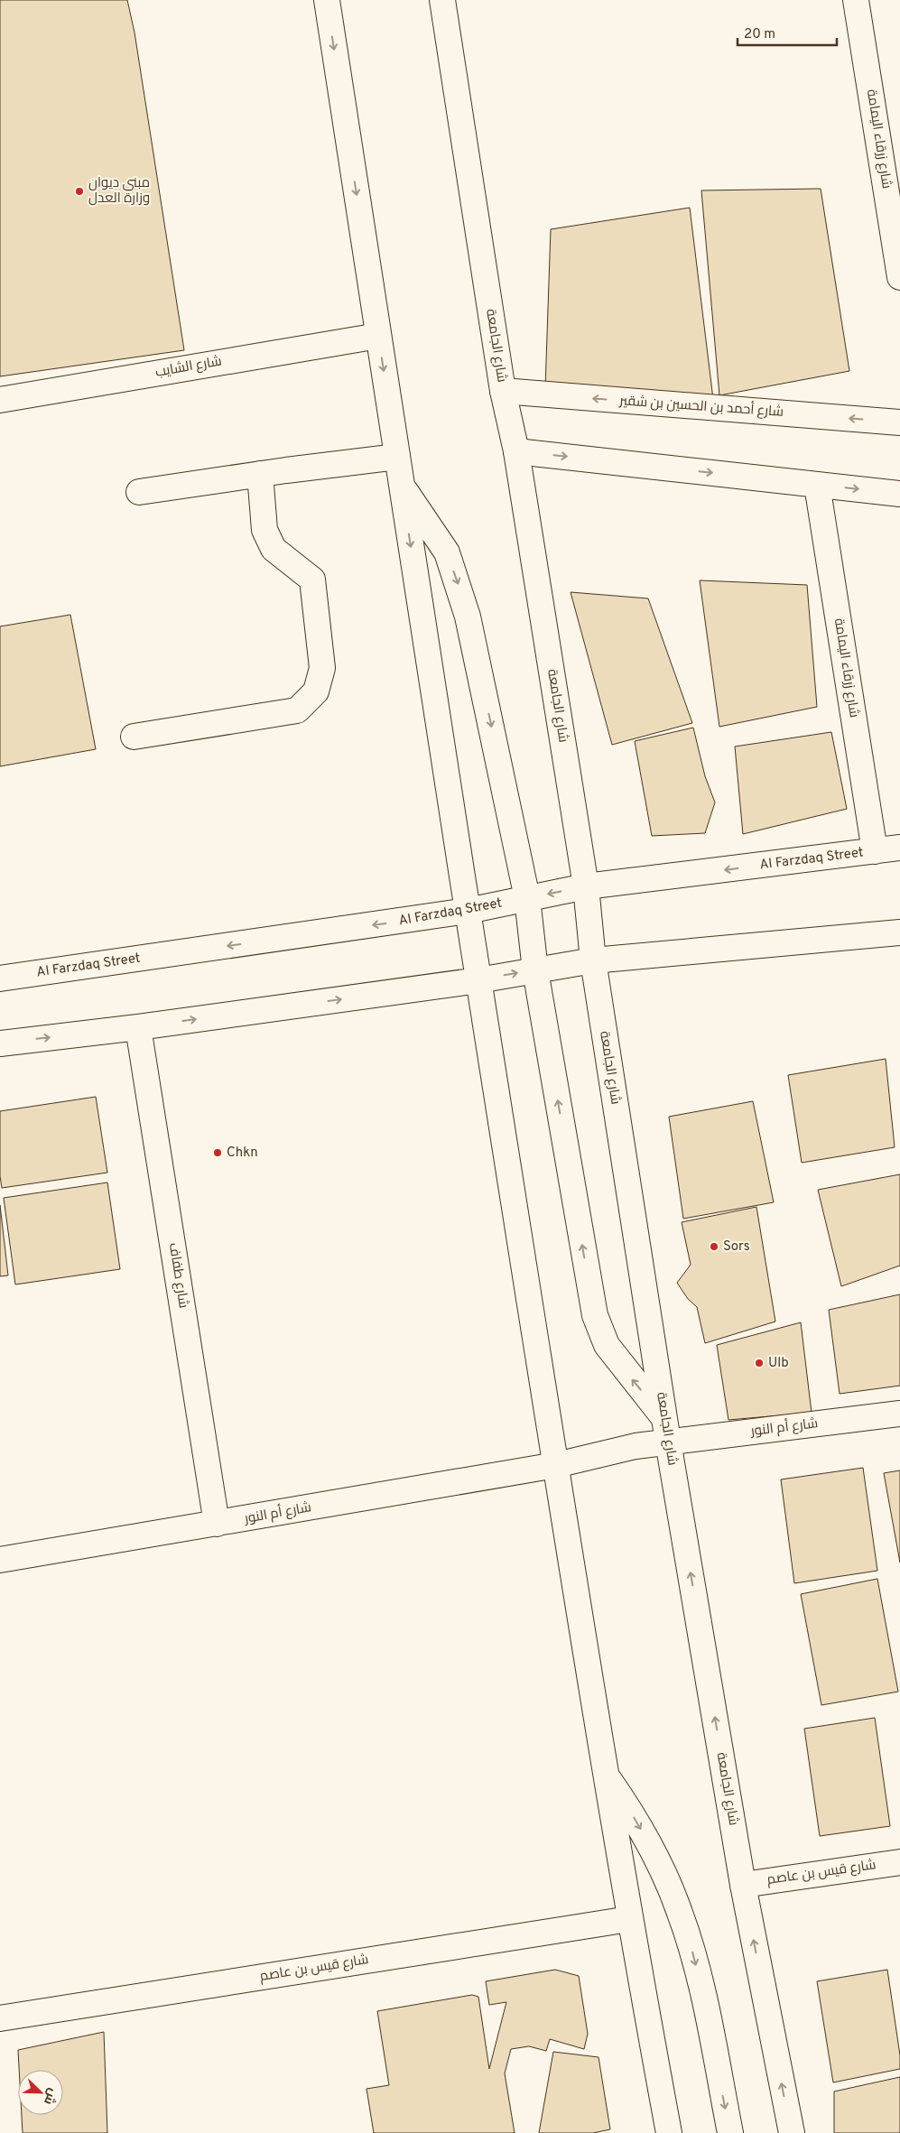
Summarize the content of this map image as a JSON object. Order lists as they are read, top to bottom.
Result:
{
  "streets": {
    "street": [
      "شارع زرقاء اليمامة",
      "شارع الجامعة",
      "شارع الشايب",
      "شارع أحمد بن الحسين بن شقير",
      "Al Farzdaq Street",
      "شارع طفاف",
      "شارع أم النور",
      "شارع قيس بن عاصم"
    ]
  },
  "crossings": [
    ["شارع زرقاء اليمامة", "Al Farzdaq Street"],
    ["شارع الجامعة", "شارع أحمد بن الحسين بن شقير"],
    ["شارع الجامعة", "Al Farzdaq Street"],
    ["شارع الجامعة", "شارع أم النور"],
    ["شارع الجامعة", "شارع قيس بن عاصم"],
    ["شارع طفاف", "شارع أم النور"]
  ],
  "places": [
    "مبنى ديوان وزارة العدل",
    "Chkn",
    "Sors",
    "Ulb"
  ],
  "scale_bar": "20 m",
  "north": "bottom right"
}
